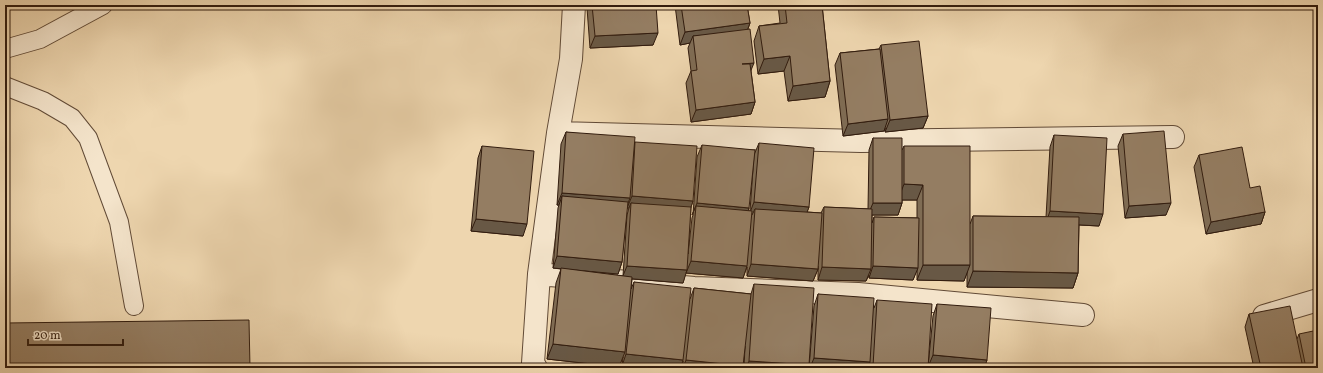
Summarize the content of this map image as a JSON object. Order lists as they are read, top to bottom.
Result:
{
  "scale_bar": "20 m"
}
